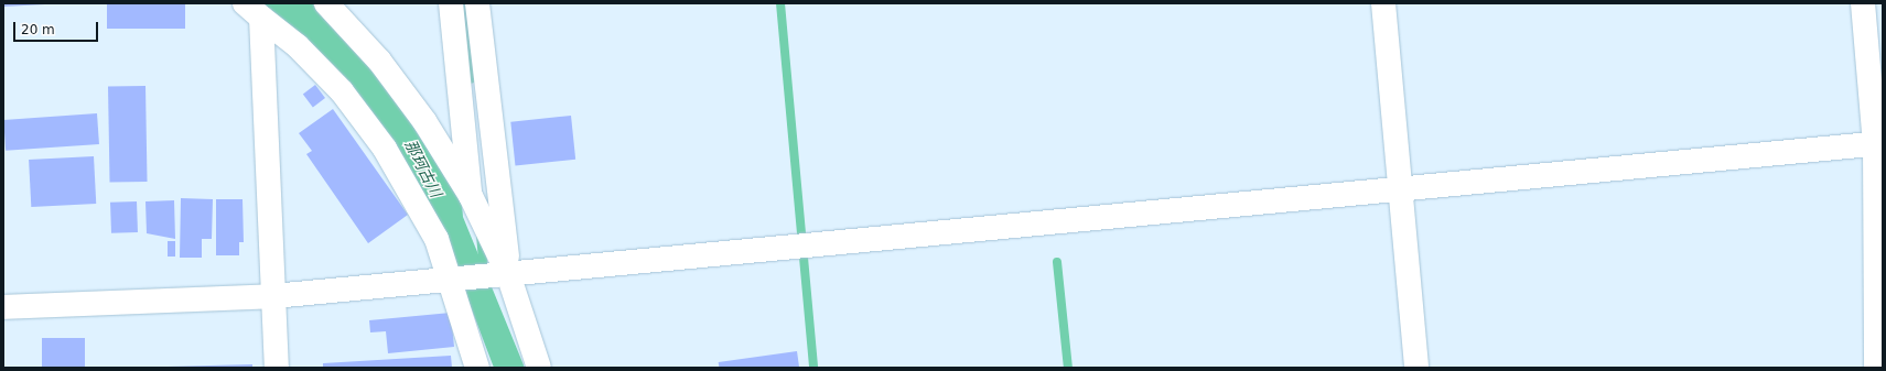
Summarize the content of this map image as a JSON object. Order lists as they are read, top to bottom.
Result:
{
  "water": ["那珂古川"],
  "scale_bar": "20 m"
}
